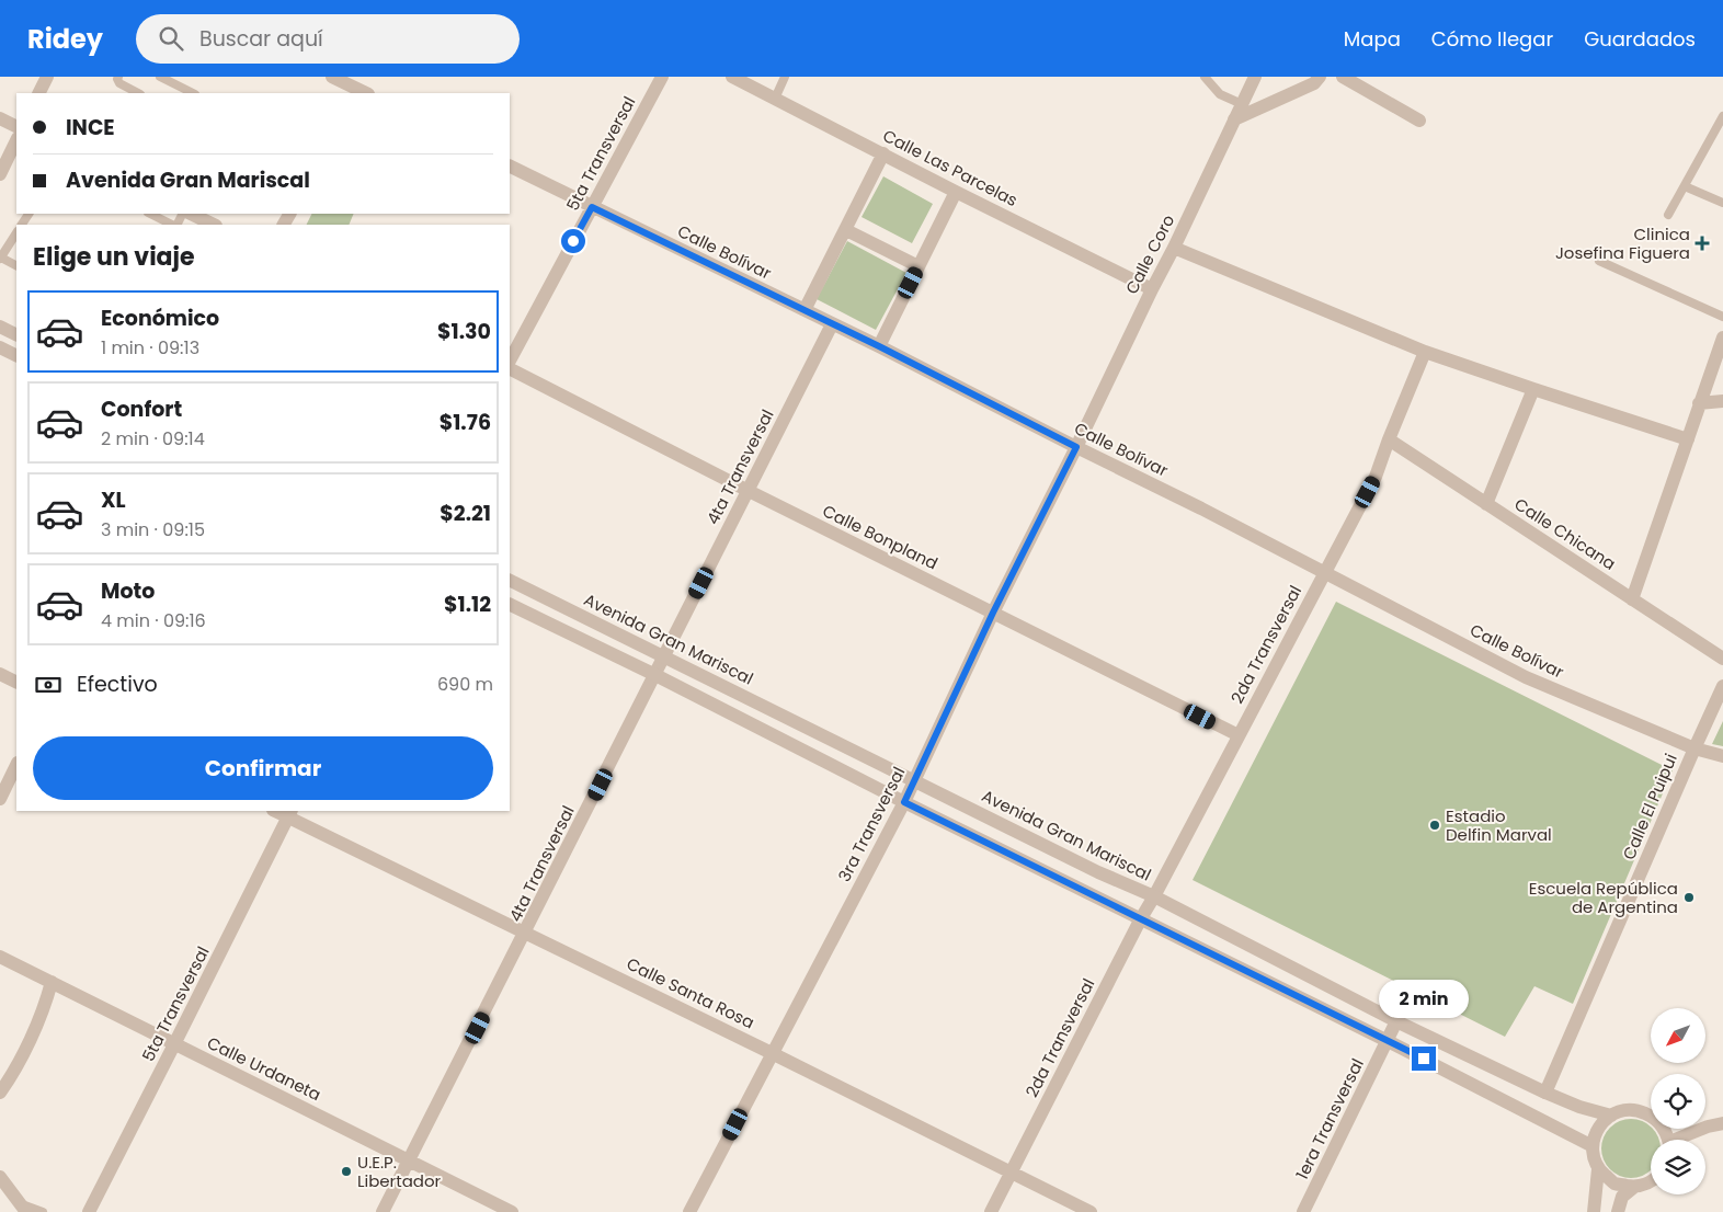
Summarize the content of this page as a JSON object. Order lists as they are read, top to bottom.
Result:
{
  "streets": {
    "street": [
      "5ta Transversal",
      "Calle Las Parcelas",
      "Calle Bolívar",
      "Calle Coro",
      "4ta Transversal",
      "Calle Chicana",
      "Calle Bonpland",
      "Avenida Gran Mariscal",
      "2da Transversal",
      "Calle El Puipui",
      "3ra Transversal",
      "Calle Santa Rosa",
      "Calle Urdaneta",
      "1era Transversal"
    ]
  },
  "crossings": [
    ["5ta Transversal", "Calle Bolívar"],
    ["5ta Transversal", "Calle Santa Rosa"],
    ["5ta Transversal", "Calle Urdaneta"],
    ["Calle Las Parcelas", "Calle Coro"],
    ["Calle Bolívar", "Calle Coro"],
    ["Calle Bolívar", "4ta Transversal"],
    ["Calle Bolívar", "2da Transversal"],
    ["Calle Bolívar", "Calle El Puipui"],
    ["Calle Bolívar", "3ra Transversal"],
    ["Calle Coro", "3ra Transversal"],
    ["4ta Transversal", "Calle Bonpland"],
    ["4ta Transversal", "Avenida Gran Mariscal"],
    ["4ta Transversal", "Calle Santa Rosa"],
    ["4ta Transversal", "Calle Urdaneta"],
    ["Calle Chicana", "2da Transversal"],
    ["Calle Bonpland", "2da Transversal"],
    ["Calle Bonpland", "3ra Transversal"],
    ["Avenida Gran Mariscal", "2da Transversal"],
    ["Avenida Gran Mariscal", "Calle El Puipui"],
    ["Avenida Gran Mariscal", "3ra Transversal"],
    ["Avenida Gran Mariscal", "1era Transversal"],
    ["2da Transversal", "Calle Santa Rosa"],
    ["3ra Transversal", "Calle Santa Rosa"]
  ],
  "places": {
    "health": ["Clinica Josefina Figuera"],
    "other": ["Estadio Delfin Marval", "Escuela República de Argentina", "U.E.P. Libertador"]
  },
  "north": "bottom left",
  "page": {
    "header": "Ridey",
    "search": "Buscar aquí",
    "nav": ["Mapa", "Cómo llegar", "Guardados"],
    "banner": ["INCE", "Avenida Gran Mariscal"],
    "heading": "Elige un viaje",
    "list": [
      {
        "name": "Económico",
        "note": "1 min · 09:13",
        "value": "$1.30"
      },
      {
        "name": "Confort",
        "note": "2 min · 09:14",
        "value": "$1.76"
      },
      {
        "name": "XL",
        "note": "3 min · 09:15",
        "value": "$2.21"
      },
      {
        "name": "Moto",
        "note": "4 min · 09:16",
        "value": "$1.12"
      }
    ],
    "pay": ["Efectivo", "690 m"],
    "buttons": "Confirmar",
    "bubble": "2 min"
  }
}
